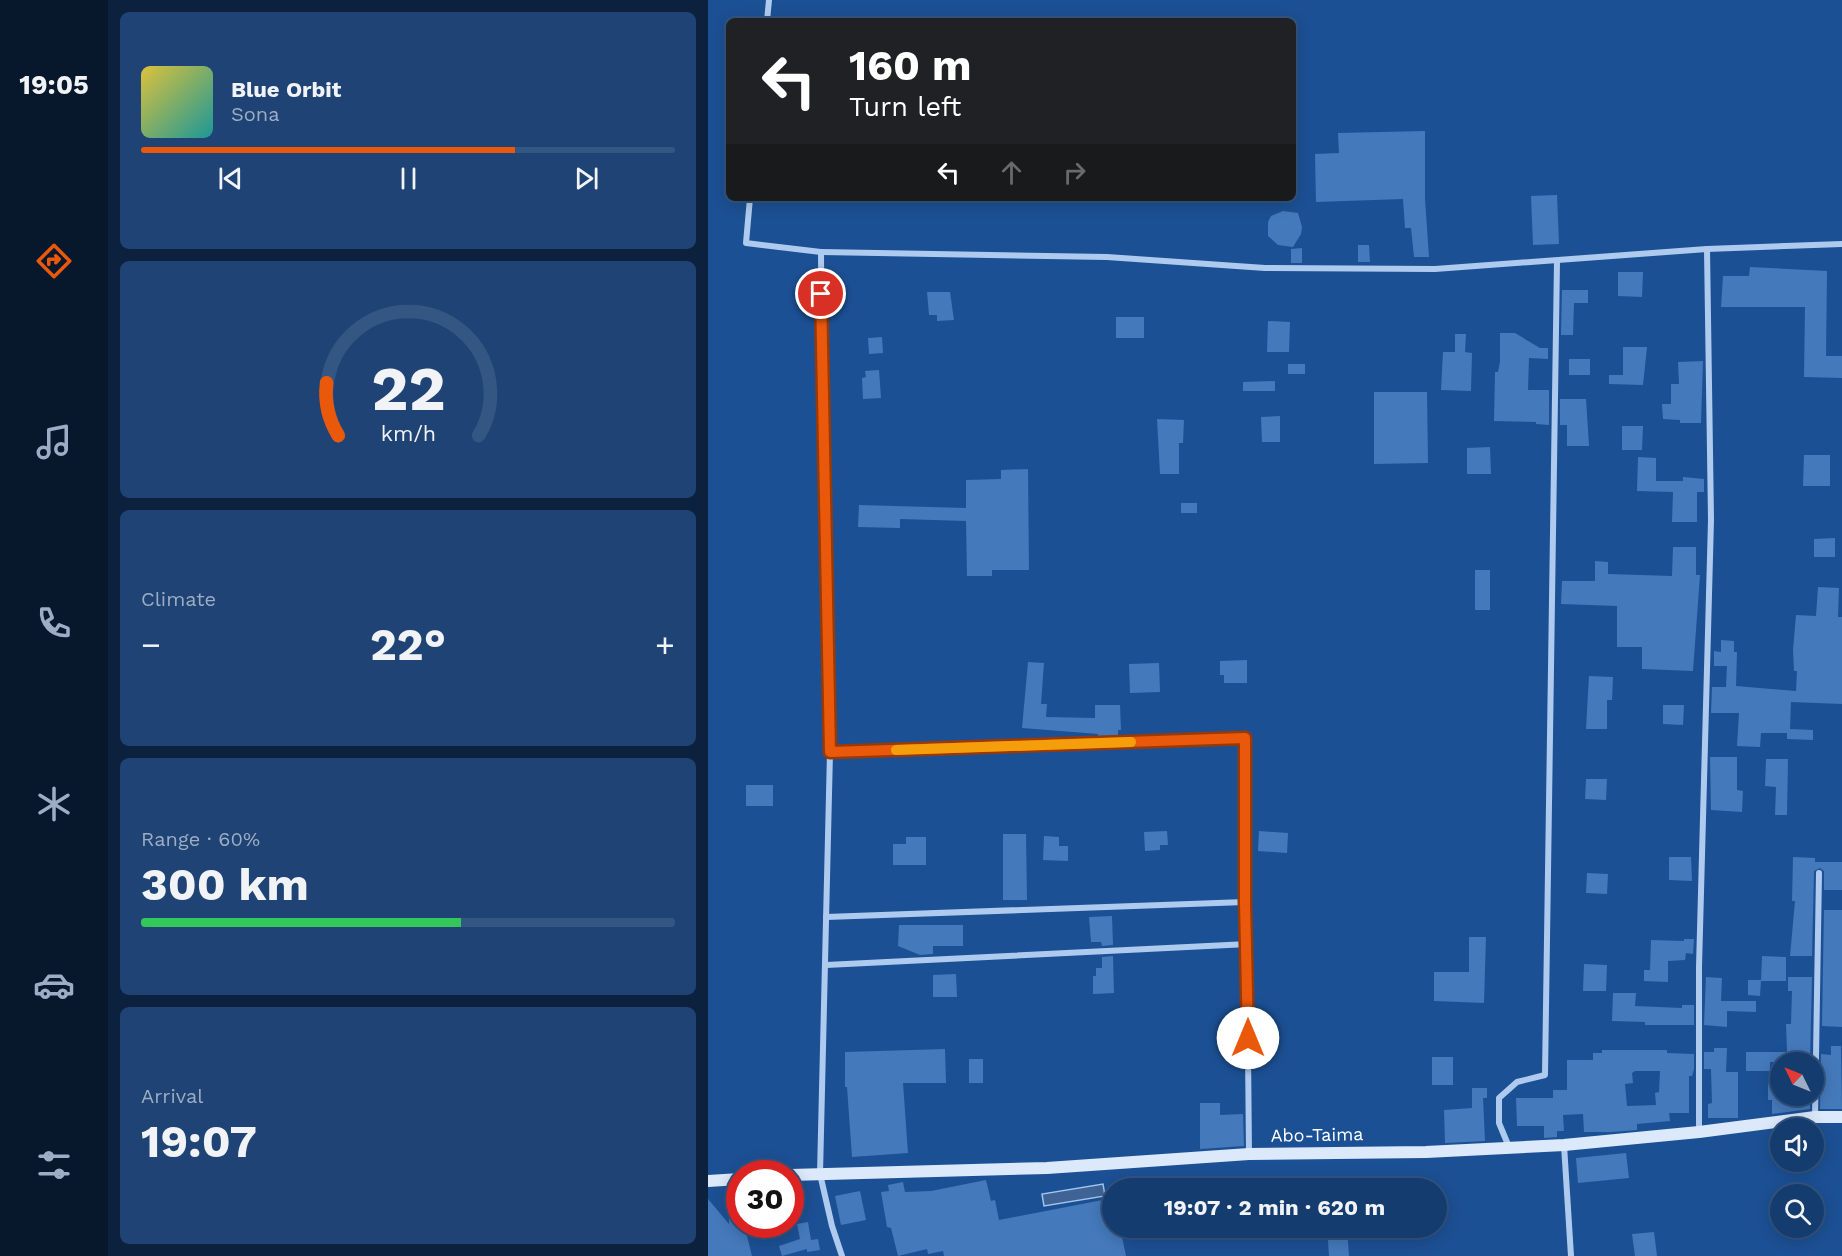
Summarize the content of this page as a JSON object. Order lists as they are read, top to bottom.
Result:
{
  "streets": {
    "street": ["Abo-Taima"]
  },
  "north": "top left",
  "page": {
    "tabs": "19:05",
    "turn": ["160 m", "Turn left"],
    "song": ["Blue Orbit", "Sona"],
    "tile": [
      "Climate",
      ["Range · 60%", "300 km"],
      ["Arrival", "19:07"]
    ],
    "heat": ["−", "22°", "+"],
    "limit": "30",
    "trip": "19:07 · 2 min · 620 m",
    "gauge": ["22", "km/h"]
  }
}
